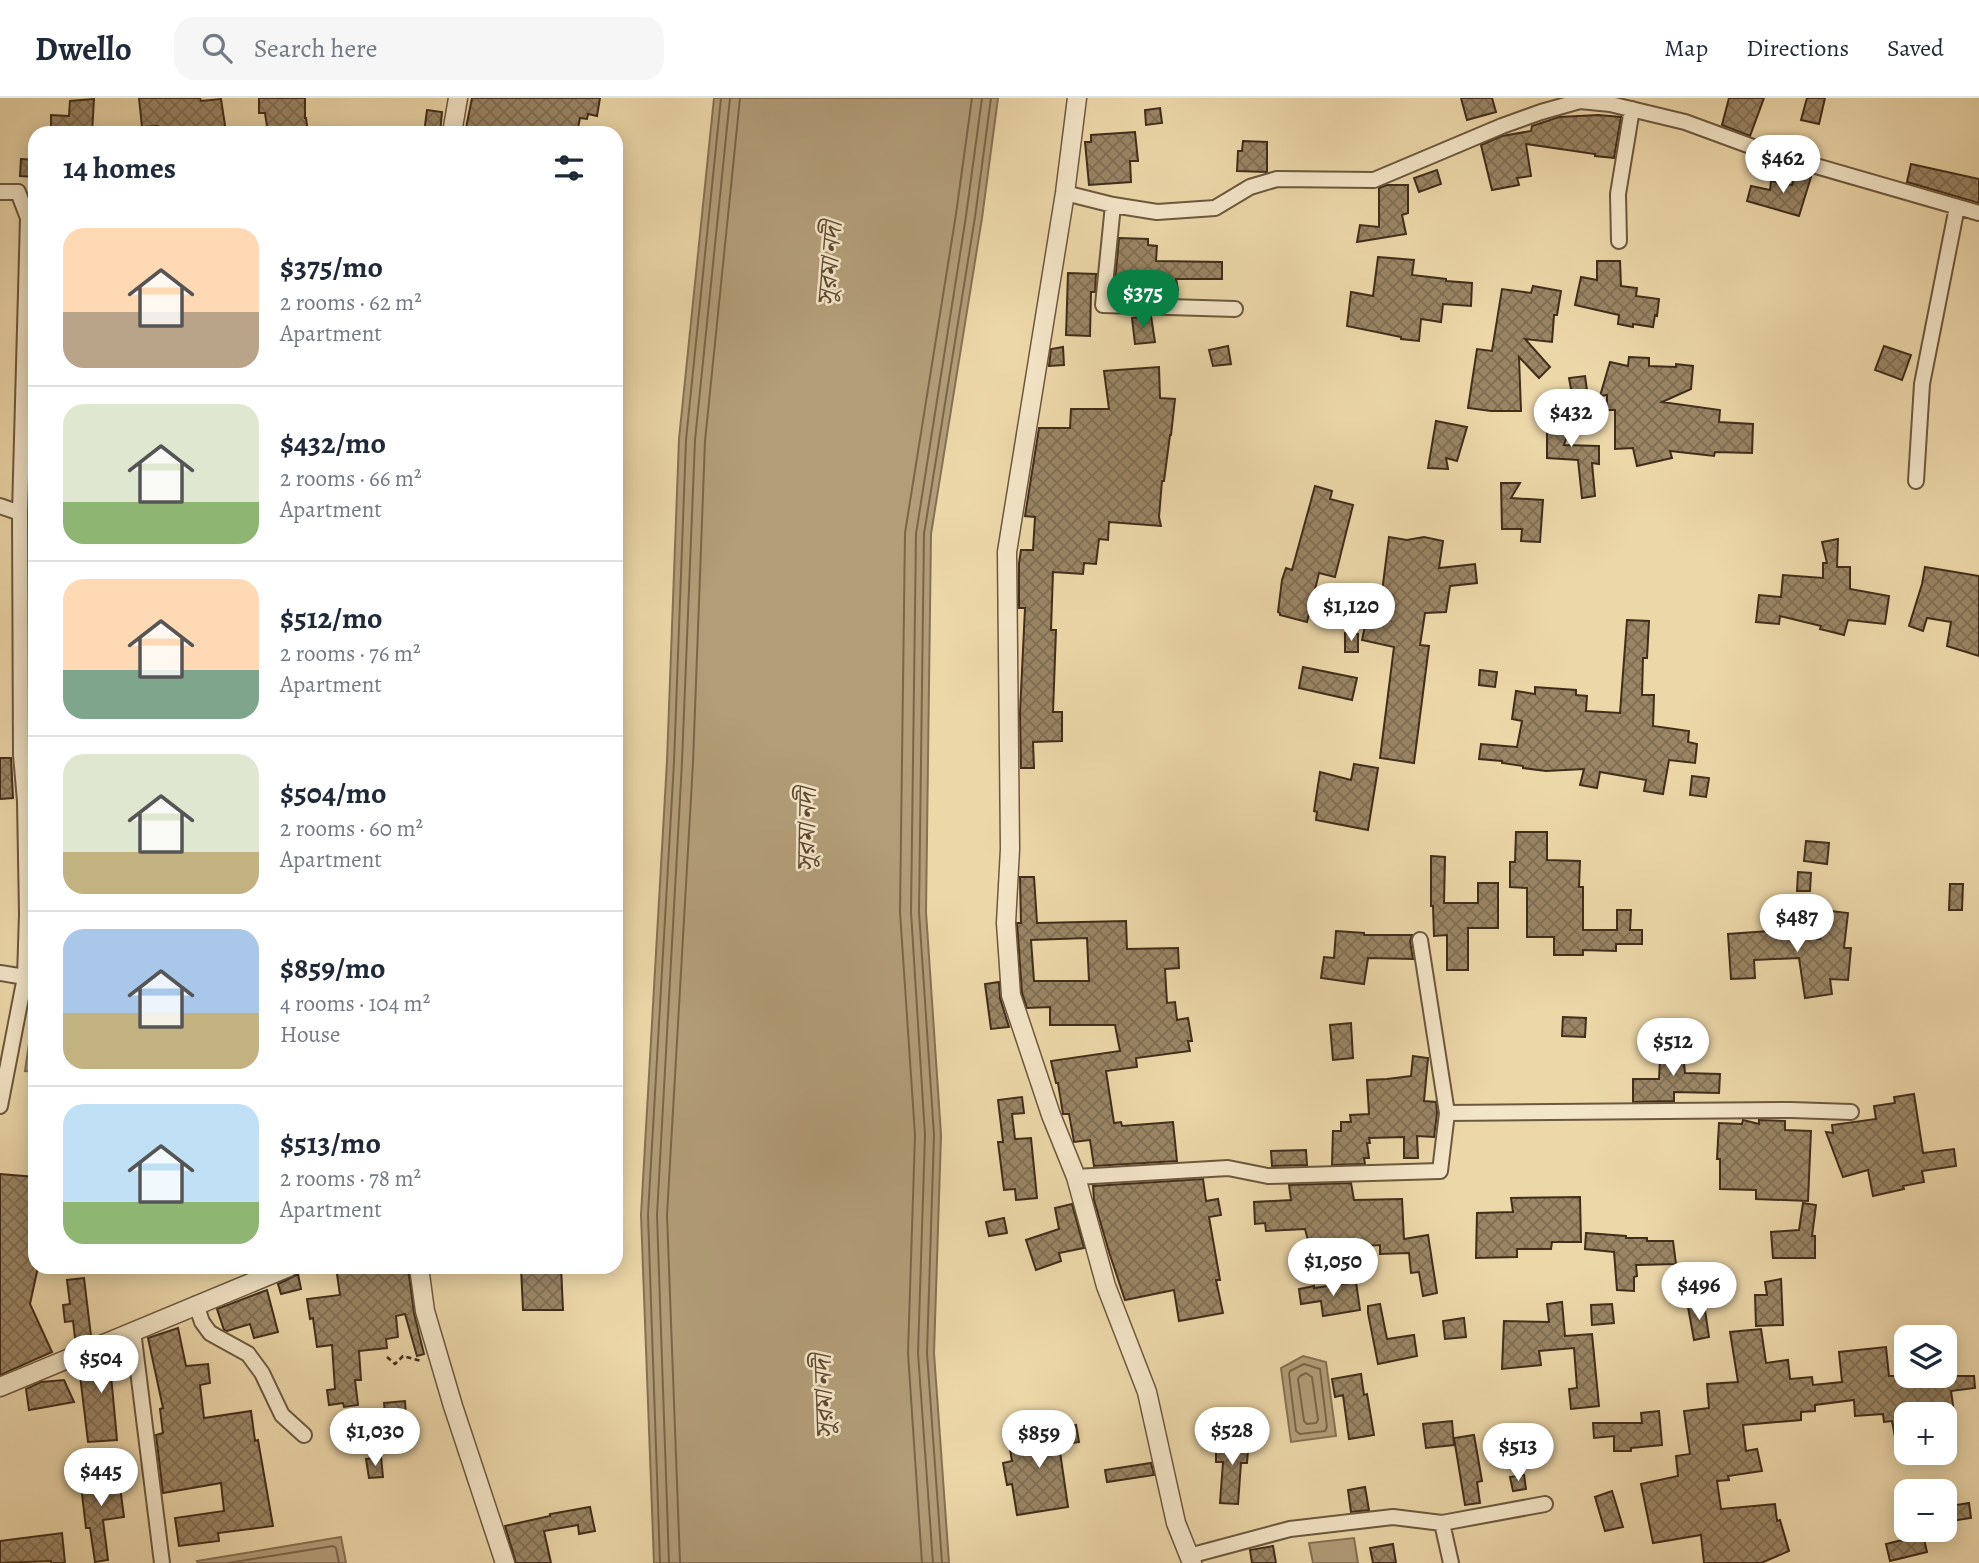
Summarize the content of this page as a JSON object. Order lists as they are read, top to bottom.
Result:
{
  "water": ["সুরমা নদী"],
  "page": {
    "header": "Dwello",
    "search": "Search here",
    "nav": ["Map", "Directions", "Saved"],
    "heading": "14 homes",
    "price": [
      "$462",
      "$375",
      "$432",
      "$1,120",
      "$487",
      "$512",
      "$1,050",
      "$496",
      "$504",
      "$528",
      "$1,030",
      "$859",
      "$513",
      "$445"
    ],
    "list": [
      {
        "name": "$375/mo",
        "note": "2 rooms · 62 m² · Apartment"
      },
      {
        "name": "$432/mo",
        "note": "2 rooms · 66 m² · Apartment"
      },
      {
        "name": "$512/mo",
        "note": "2 rooms · 76 m² · Apartment"
      },
      {
        "name": "$504/mo",
        "note": "2 rooms · 60 m² · Apartment"
      },
      {
        "name": "$859/mo",
        "note": "4 rooms · 104 m² · House"
      },
      {
        "name": "$513/mo",
        "note": "2 rooms · 78 m² · Apartment"
      }
    ],
    "map_buttons": ["+", "−"]
  }
}
